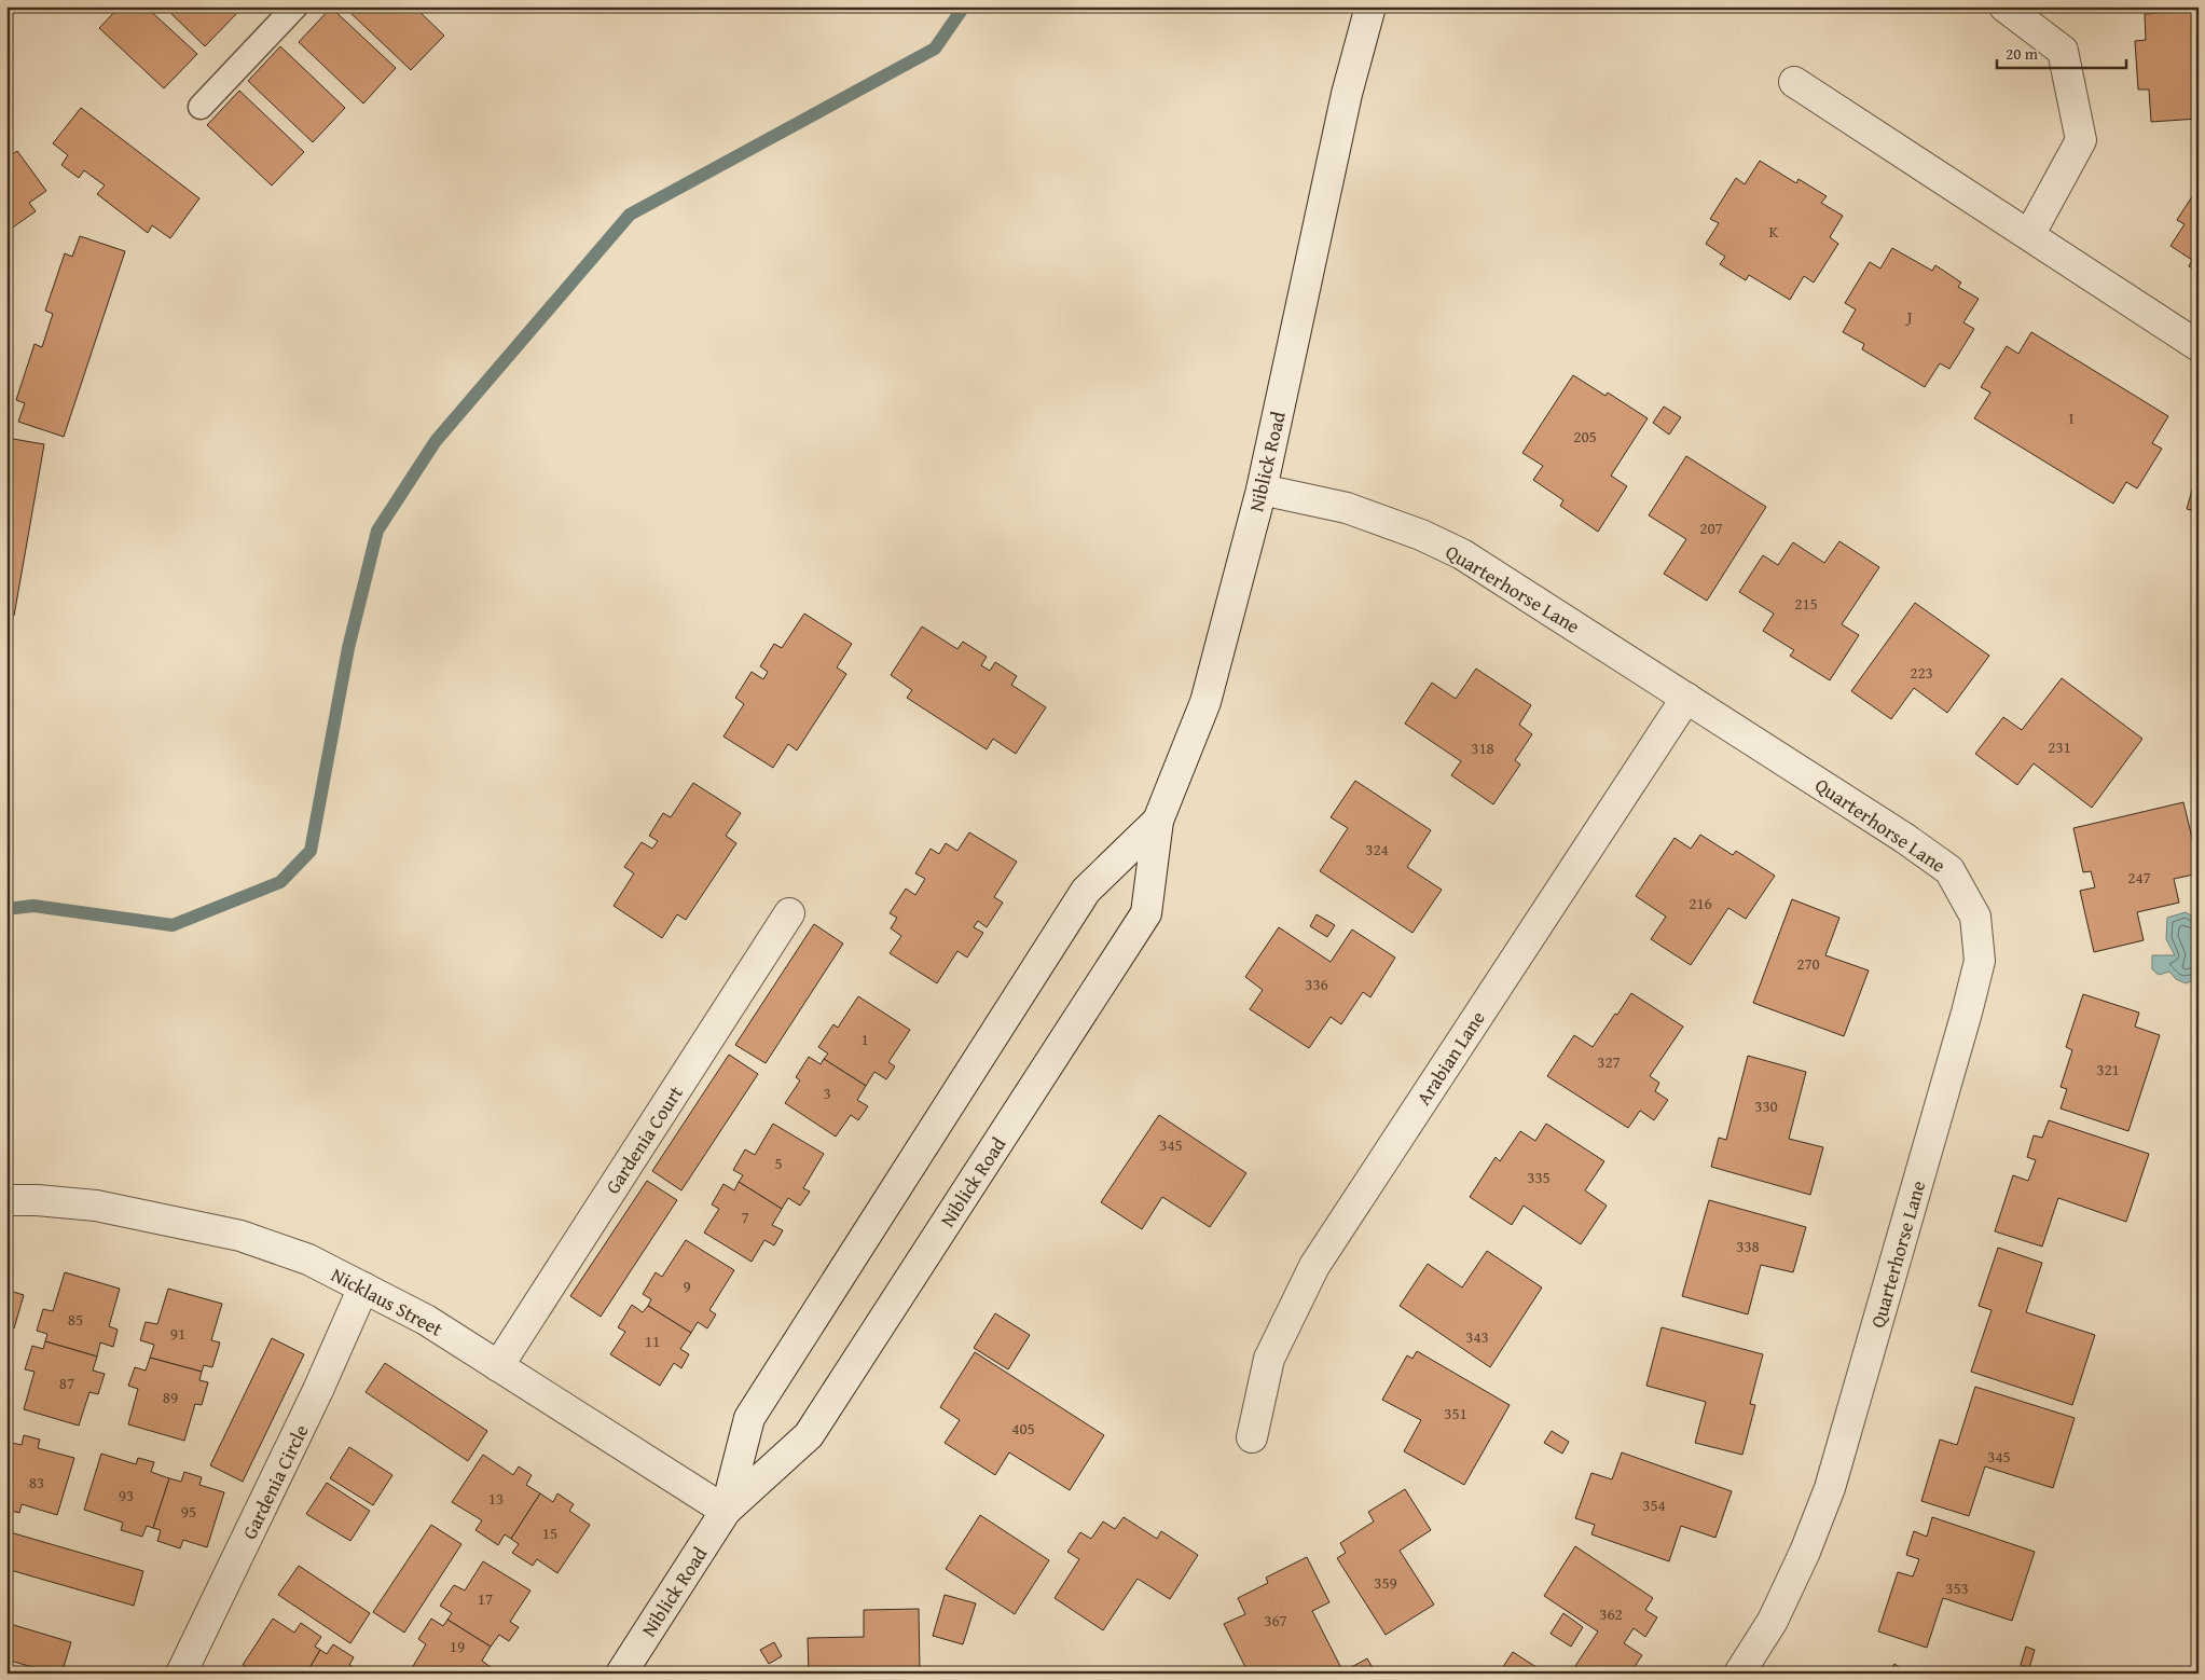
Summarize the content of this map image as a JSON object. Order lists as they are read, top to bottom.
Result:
{
  "streets": {
    "street": [
      "Niblick Road",
      "Quarterhorse Lane",
      "Arabian Lane",
      "Gardenia Court",
      "Nicklaus Street",
      "Gardenia Circle"
    ]
  },
  "crossings": [
    ["Niblick Road", "Quarterhorse Lane"],
    ["Niblick Road", "Nicklaus Street"],
    ["Quarterhorse Lane", "Arabian Lane"],
    ["Gardenia Court", "Nicklaus Street"],
    ["Nicklaus Street", "Gardenia Circle"]
  ],
  "house_numbers": [
    "K",
    "J",
    "I",
    "205",
    "207",
    "215",
    "223",
    "231",
    "318",
    "324",
    "247",
    "216",
    "270",
    "336",
    "1",
    "327",
    "321",
    "3",
    "330",
    "345",
    "5",
    "335",
    "7",
    "338",
    "9",
    "85",
    "91",
    "343",
    "11",
    "87",
    "89",
    "351",
    "405",
    "345",
    "83",
    "93",
    "13",
    "354",
    "95",
    "15",
    "359",
    "353",
    "17",
    "362",
    "367",
    "19"
  ],
  "scale_bar": "20 m"
}
